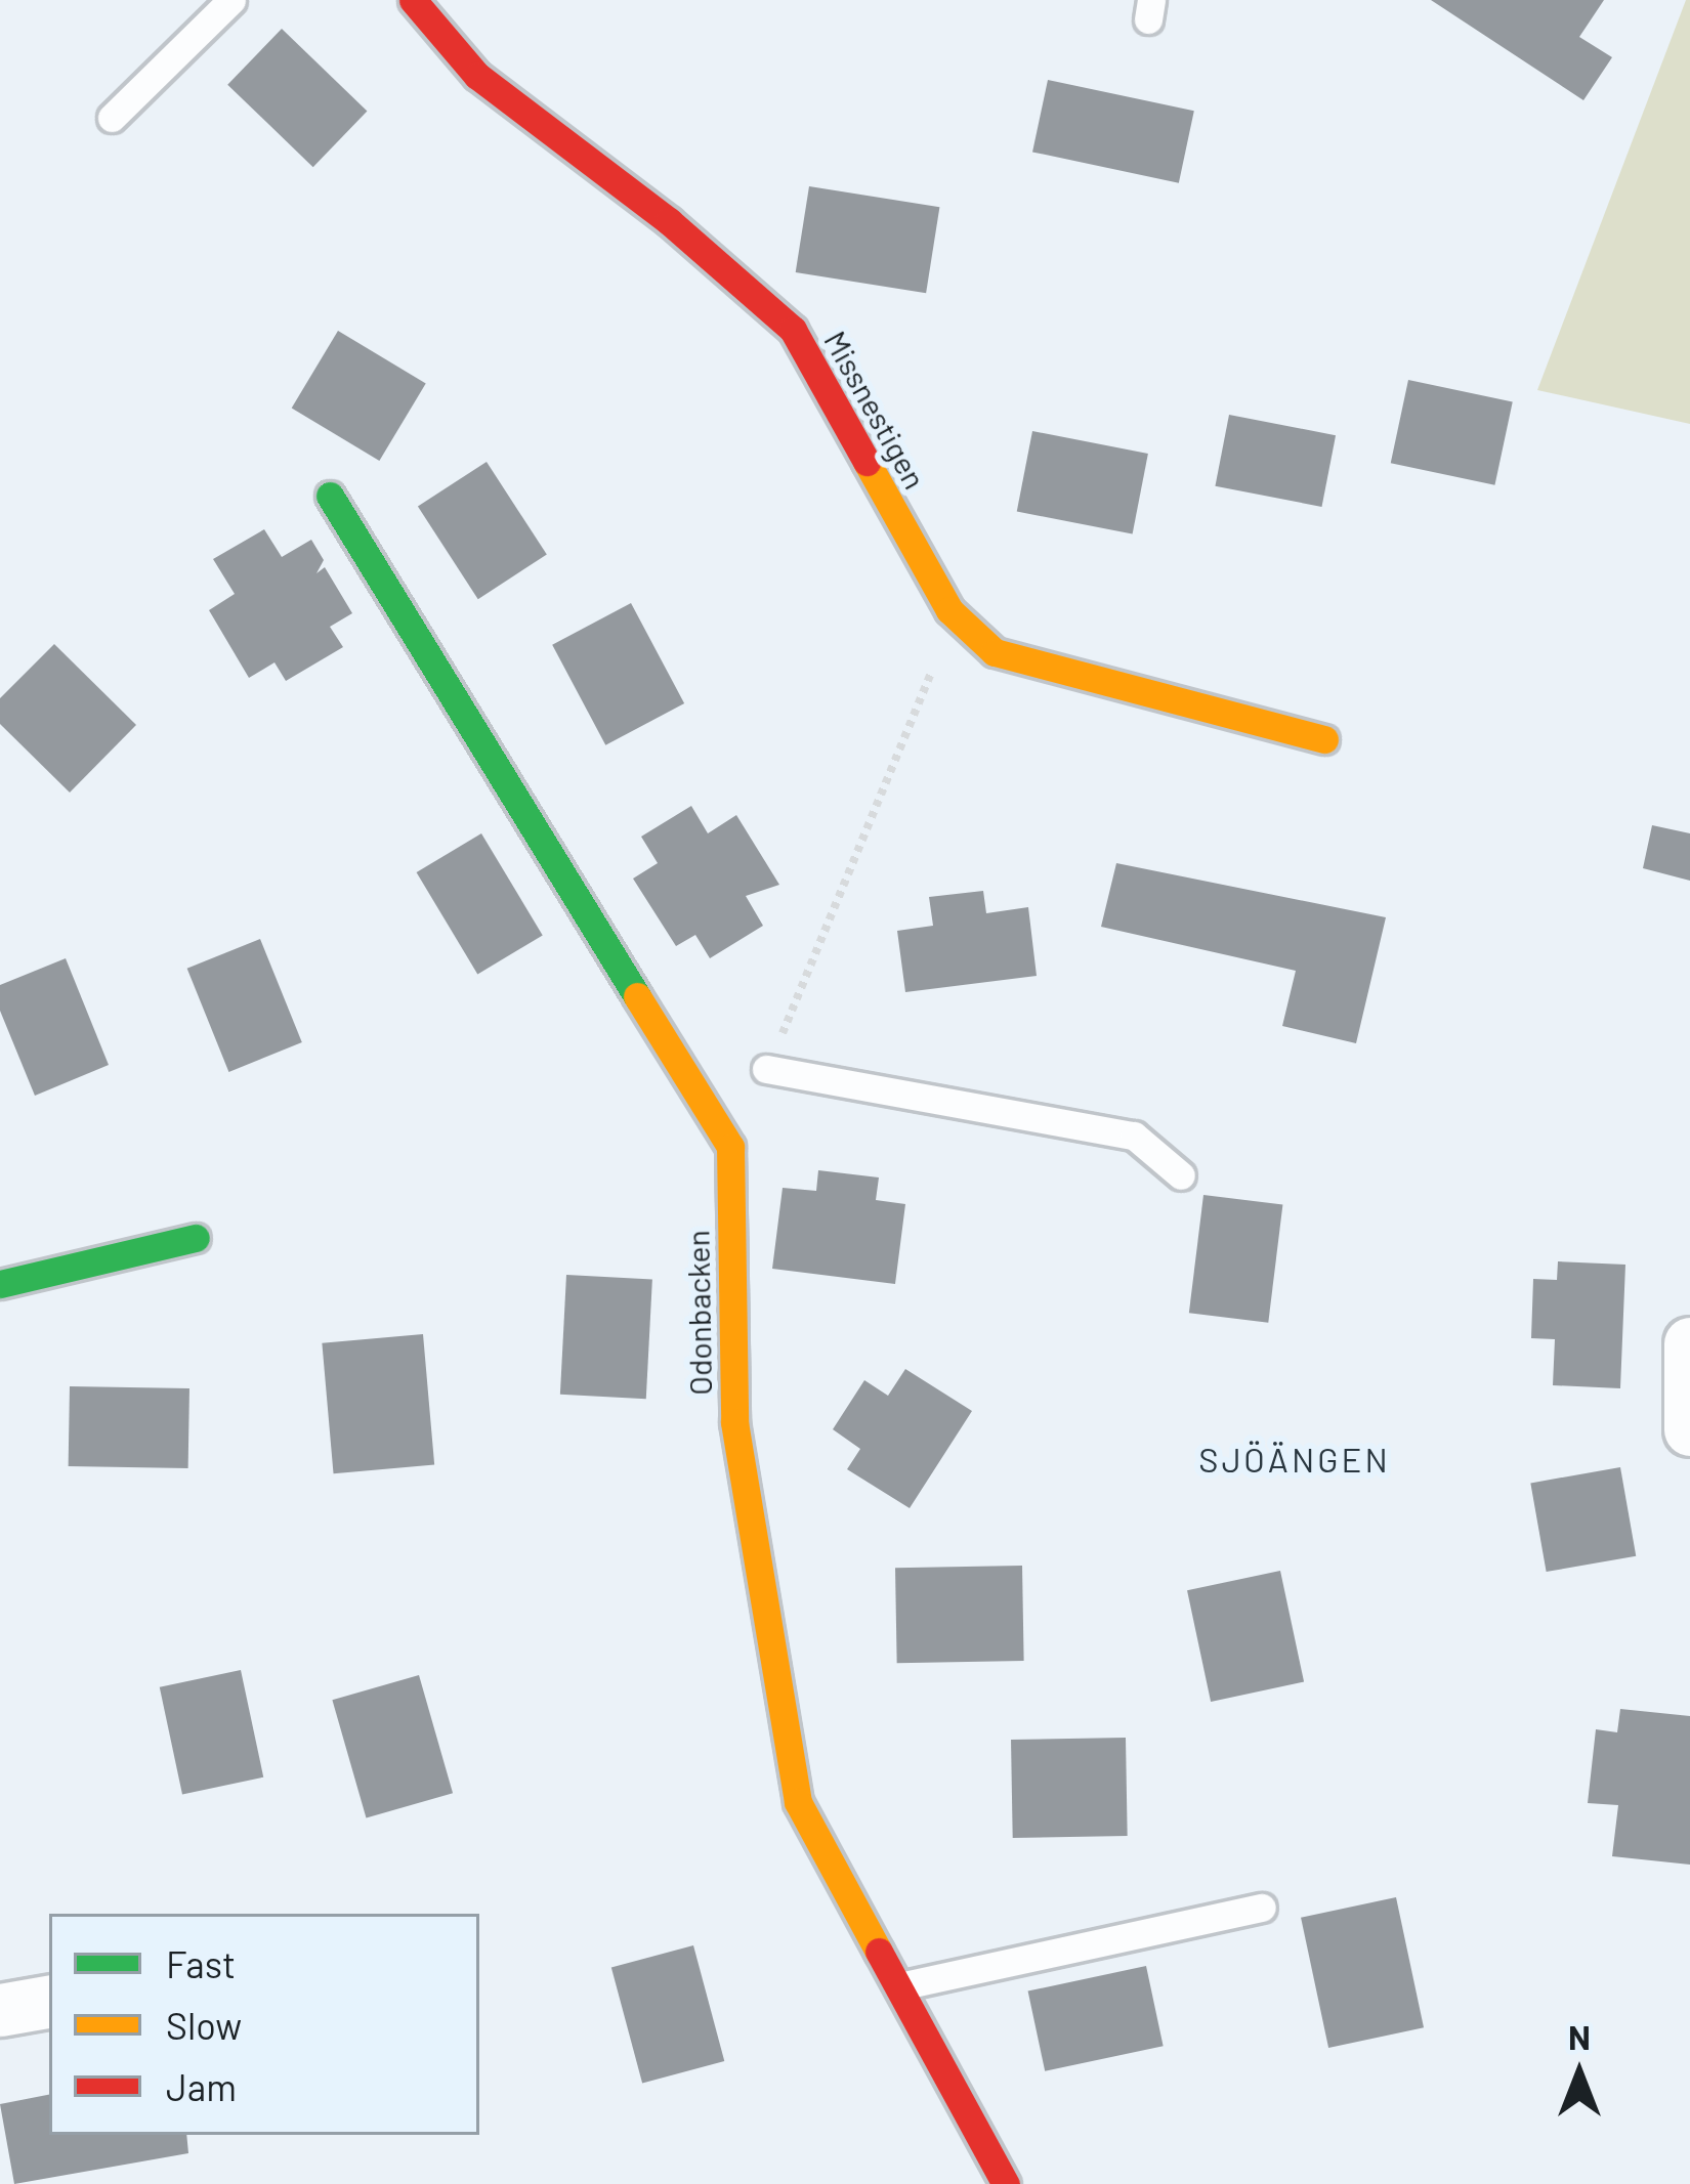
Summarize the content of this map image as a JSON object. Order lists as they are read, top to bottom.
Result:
{
  "streets": {
    "street": ["Missnestigen", "Odonbacken"]
  },
  "districts": ["SJÖÄNGEN"],
  "legend": ["Fast", "Slow", "Jam"],
  "north": "top"
}
